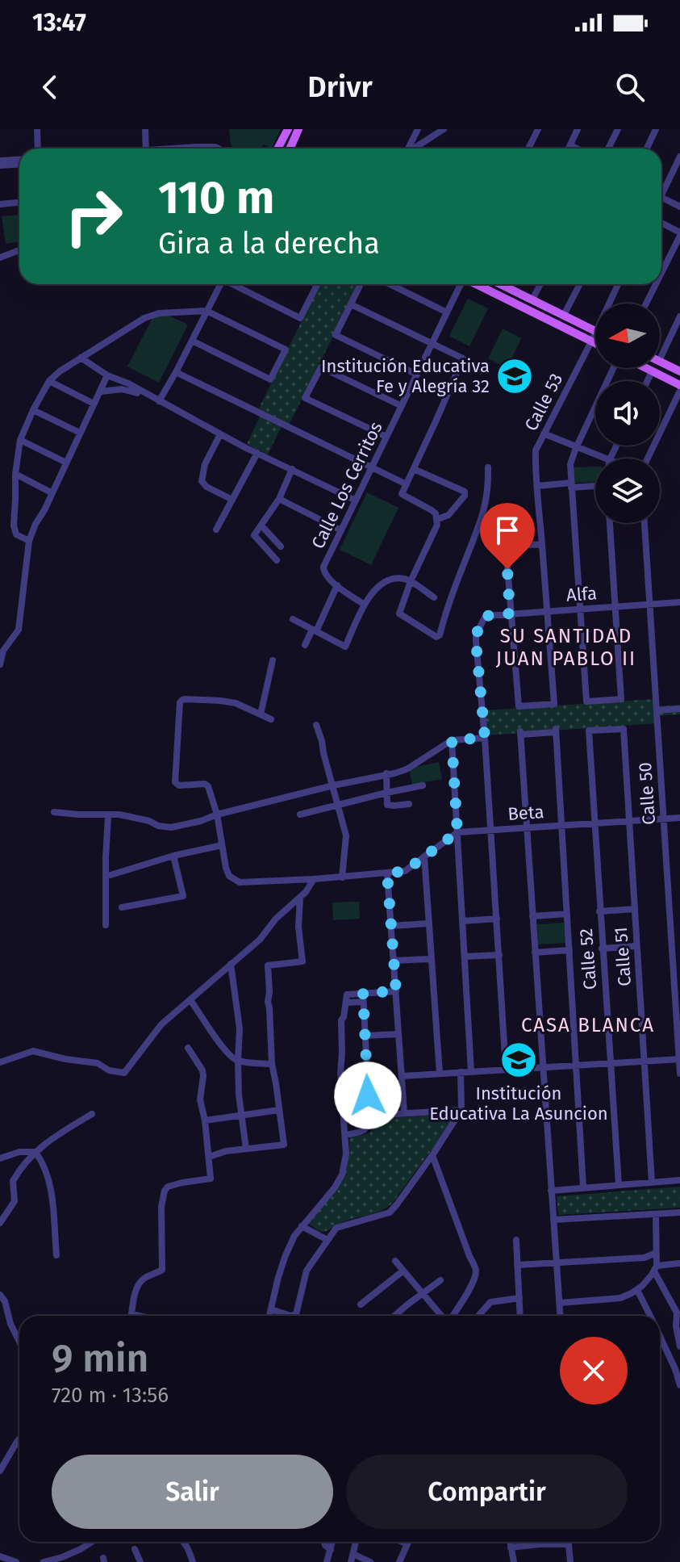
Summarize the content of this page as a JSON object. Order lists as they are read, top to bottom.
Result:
{
  "streets": {
    "street": [
      "Calle 53",
      "Calle Los Cerritos",
      "Alfa",
      "Calle 50",
      "Beta",
      "Calle 51",
      "Calle 52"
    ]
  },
  "crossings": [
    ["Calle 53", "Alfa"],
    ["Alfa", "Calle 50"],
    ["Calle 50", "Beta"],
    ["Beta", "Calle 51"],
    ["Beta", "Calle 52"],
    ["Calle 51", "Calle 52"]
  ],
  "districts": ["SU SANTIDAD JUAN PABLO II", "CASA BLANCA"],
  "places": {
    "school or university": ["Institución Educativa Fe y Alegría 32", "Institución Educativa La Asuncion"]
  },
  "north": "left",
  "page": {
    "status": "13:47",
    "header": "Drivr",
    "turn": ["110 m", "Gira a la derecha"],
    "heading": ["9 min", "720 m · 13:56"],
    "buttons": ["Salir", "Compartir"]
  }
}
